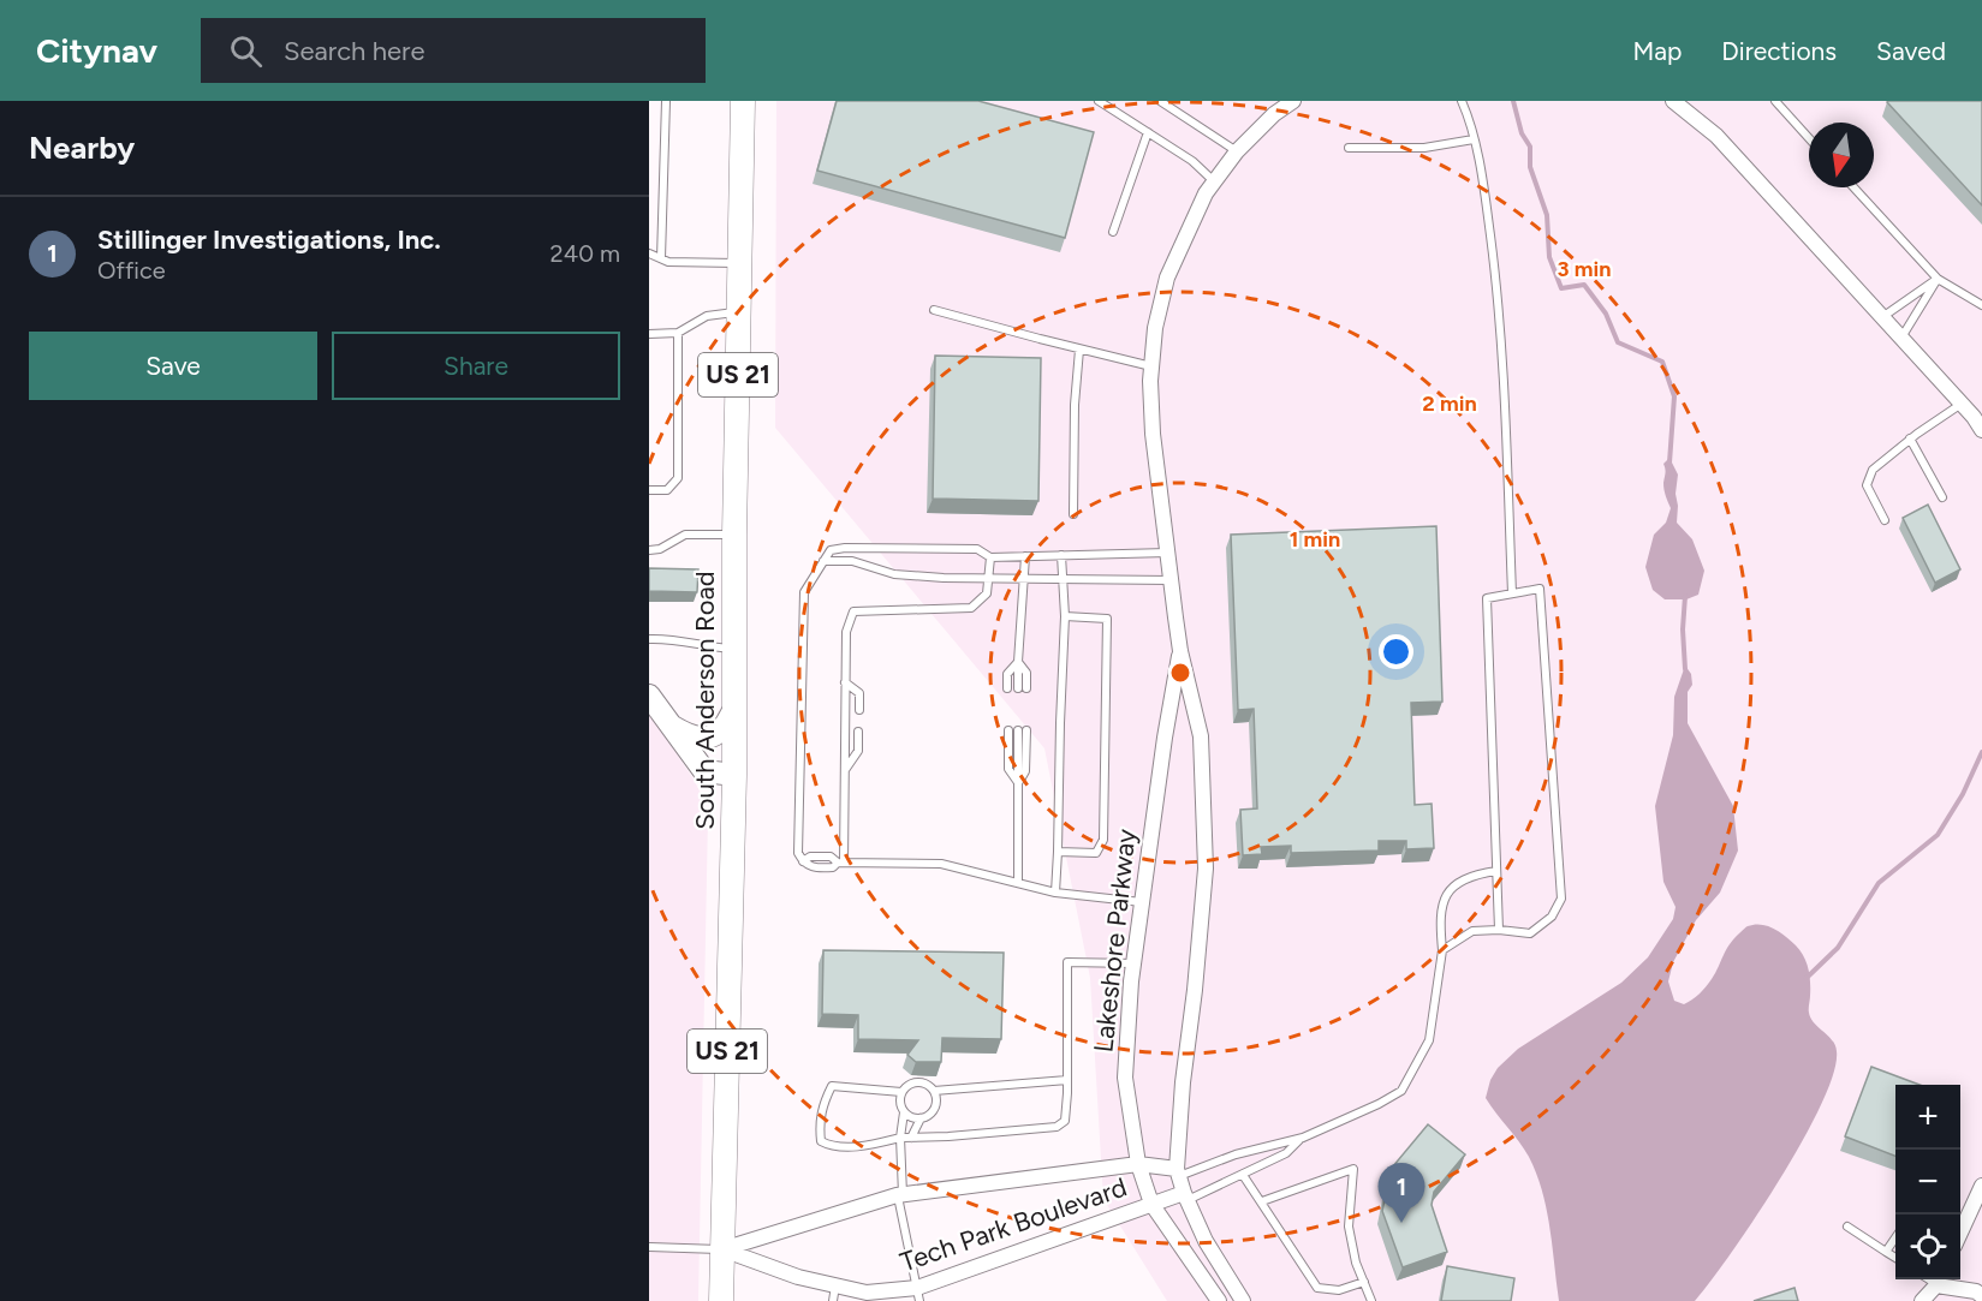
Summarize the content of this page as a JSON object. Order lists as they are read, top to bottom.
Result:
{
  "streets": {
    "main road": ["US 21", "South Anderson Road"],
    "street": ["Lakeshore Parkway", "Tech Park Boulevard"]
  },
  "crossings": [
    ["South Anderson Road", "Tech Park Boulevard"],
    ["Lakeshore Parkway", "Tech Park Boulevard"]
  ],
  "north": "bottom",
  "page": {
    "header": "Citynav",
    "search": "Search here",
    "nav": ["Map", "Directions", "Saved"],
    "heading": "Nearby",
    "list": [
      {
        "mark": "1",
        "name": "Stillinger Investigations, Inc.",
        "note": "Office",
        "value": "240 m"
      }
    ],
    "buttons": ["Save", "Share"],
    "map_buttons": ["+", "−"],
    "pins": "1"
  },
  "rings": ["3 min", "2 min", "1 min"]
}
